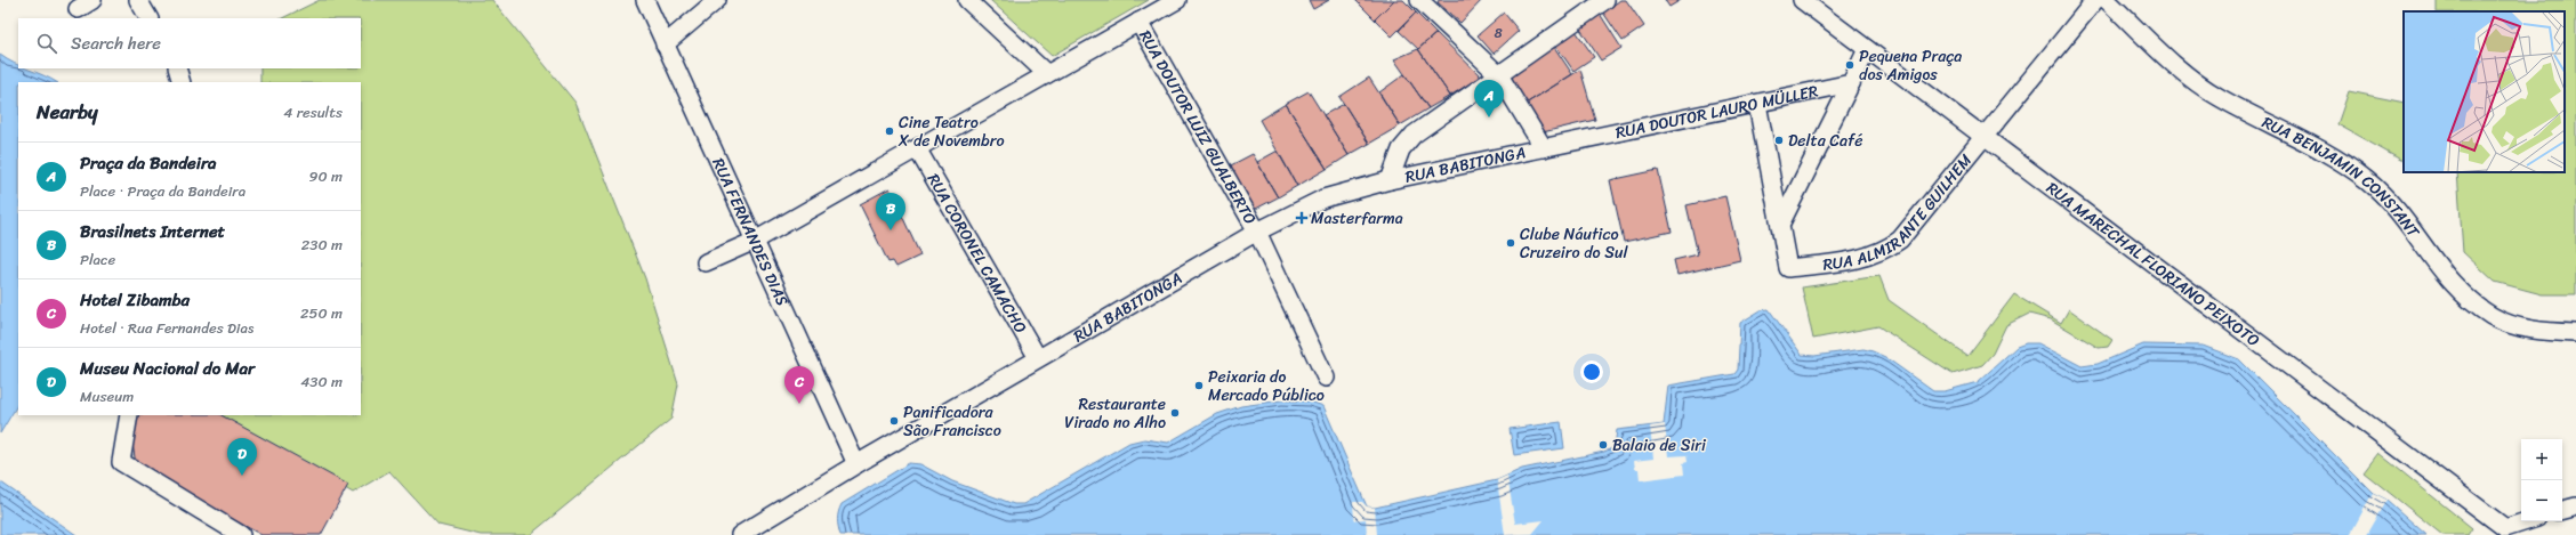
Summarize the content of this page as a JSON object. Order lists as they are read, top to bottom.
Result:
{
  "streets": {
    "street": [
      "RUA DOUTOR LAURO MÜLLER",
      "RUA DOUTOR LUIZ GUALBERTO",
      "RUA BABITONGA",
      "RUA BENJAMIN CONSTANT",
      "RUA ALMIRANTE GUILHEM",
      "RUA FERNANDES DIAS",
      "RUA CORONEL CAMACHO",
      "RUA MARECHAL FLORIANO PEIXOTO"
    ]
  },
  "crossings": [
    ["RUA DOUTOR LAURO MÜLLER", "RUA BABITONGA"],
    ["RUA DOUTOR LAURO MÜLLER", "RUA ALMIRANTE GUILHEM"],
    ["RUA DOUTOR LUIZ GUALBERTO", "RUA BABITONGA"],
    ["RUA BABITONGA", "RUA FERNANDES DIAS"],
    ["RUA BABITONGA", "RUA CORONEL CAMACHO"],
    ["RUA ALMIRANTE GUILHEM", "RUA MARECHAL FLORIANO PEIXOTO"]
  ],
  "places": {
    "other": [
      "Pequena Praça dos Amigos",
      "Cine Teatro X de Novembro",
      "Delta Café",
      "Clube Náutico Cruzeiro do Sul",
      "Peixaria do Mercado Público",
      "Restaurante Virado no Alho",
      "Panificadora São Francisco",
      "Balaio de Siri"
    ],
    "health": ["Masterfarma"]
  },
  "house_numbers": ["8"],
  "page": {
    "search": "Search here",
    "pins": [
      "A",
      "B",
      "C",
      "D"
    ],
    "heading": ["Nearby", "4 results"],
    "list": [
      {
        "mark": "A",
        "name": "Praça da Bandeira",
        "note": "Place · Praça da Bandeira",
        "value": "90 m"
      },
      {
        "mark": "B",
        "name": "Brasilnets Internet",
        "note": "Place",
        "value": "230 m"
      },
      {
        "mark": "C",
        "name": "Hotel Zibamba",
        "note": "Hotel · Rua Fernandes Dias",
        "value": "250 m"
      },
      {
        "mark": "D",
        "name": "Museu Nacional do Mar",
        "note": "Museum",
        "value": "430 m"
      }
    ],
    "map_buttons": ["+", "−"]
  }
}
